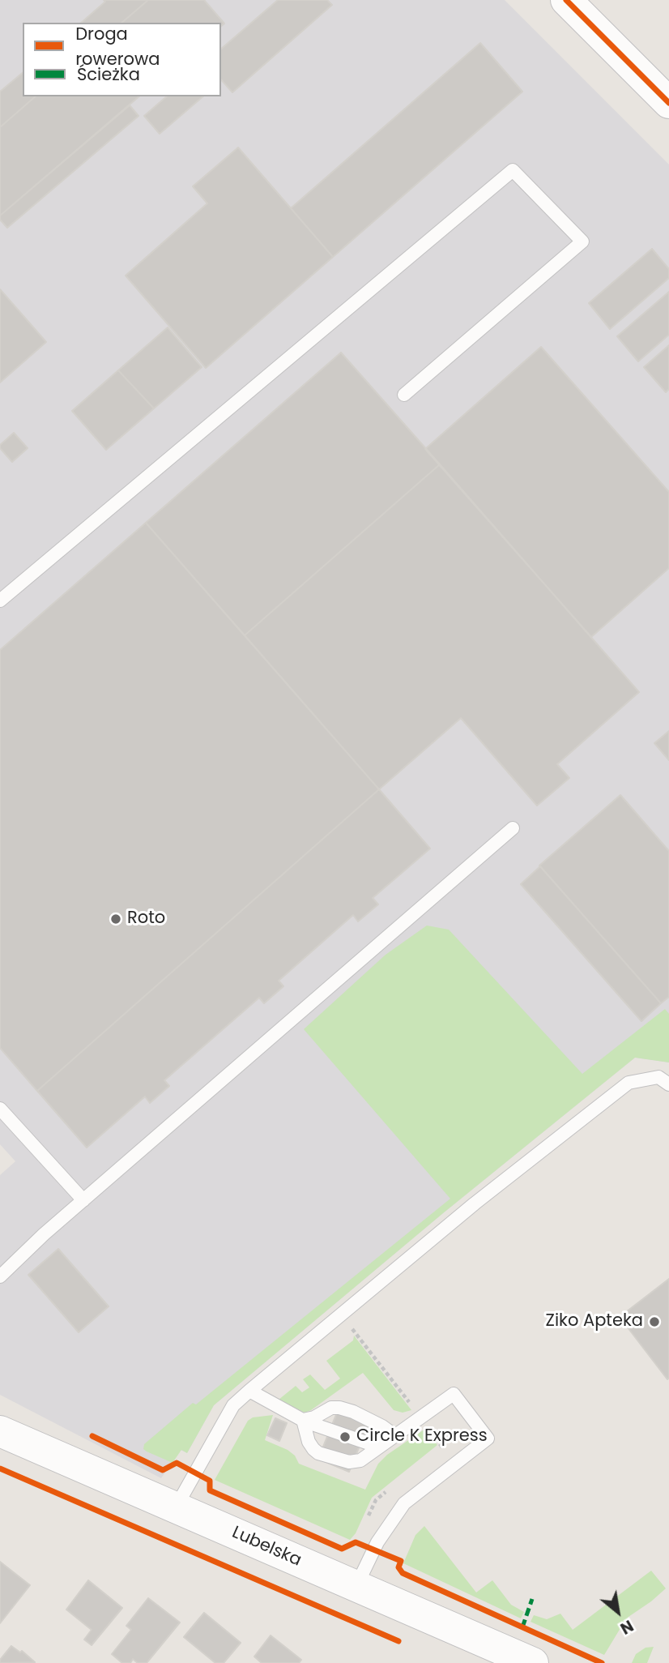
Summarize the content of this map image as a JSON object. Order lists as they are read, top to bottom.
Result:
{
  "streets": {
    "main road": ["Lubelska"]
  },
  "places": ["Roto", "Ziko Apteka", "Circle K Express"],
  "legend": ["Droga rowerowa", "Ścieżka"],
  "north": "bottom right"
}
